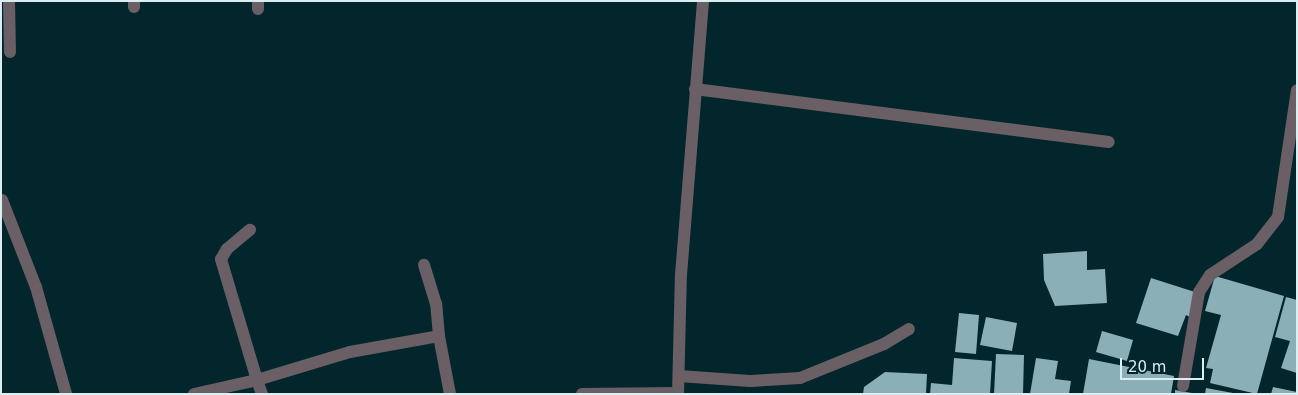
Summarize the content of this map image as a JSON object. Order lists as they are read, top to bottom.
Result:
{
  "scale_bar": "20 m"
}
